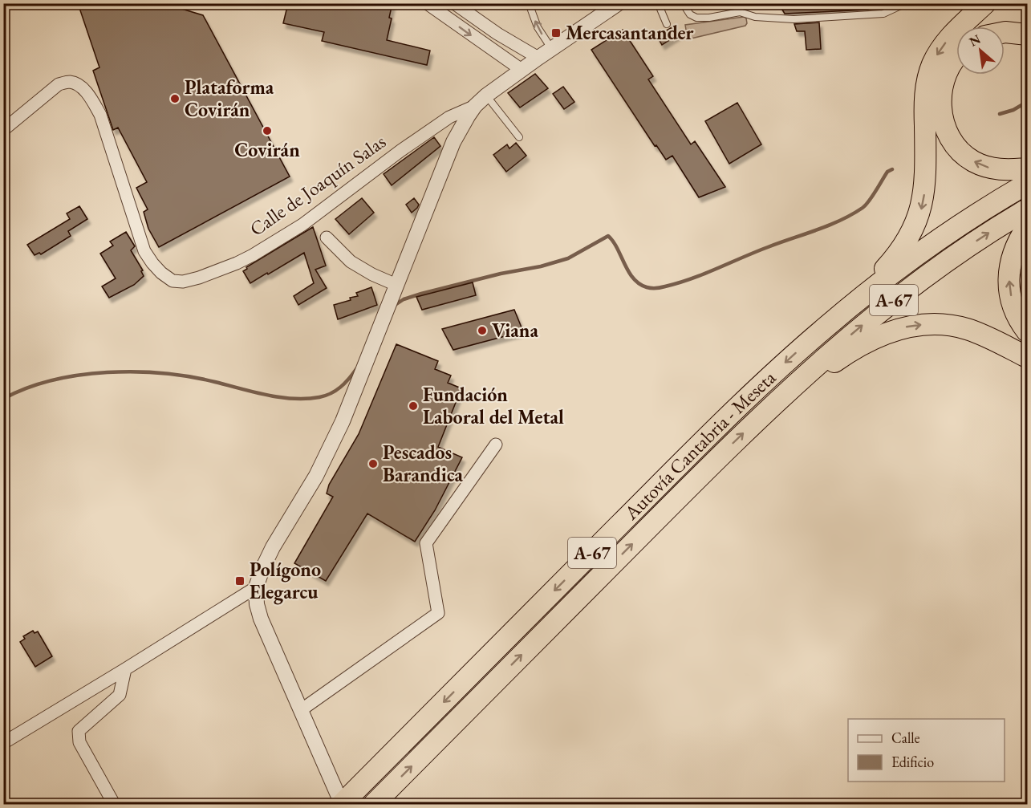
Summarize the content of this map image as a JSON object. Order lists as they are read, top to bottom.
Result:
{
  "streets": {
    "highway": ["A-67", "Autovía Cantabria - Meseta"],
    "street": ["Calle de Joaquín Salas"]
  },
  "places": {
    "transit": ["Mercasantander", "Polígono Elegarcu"],
    "other": [
      "Plataforma Covirán",
      "Covirán",
      "Viana",
      "Fundación Laboral del Metal",
      "Pescados Barandica"
    ]
  },
  "legend": ["Calle", "Edificio"],
  "north": "top left"
}
